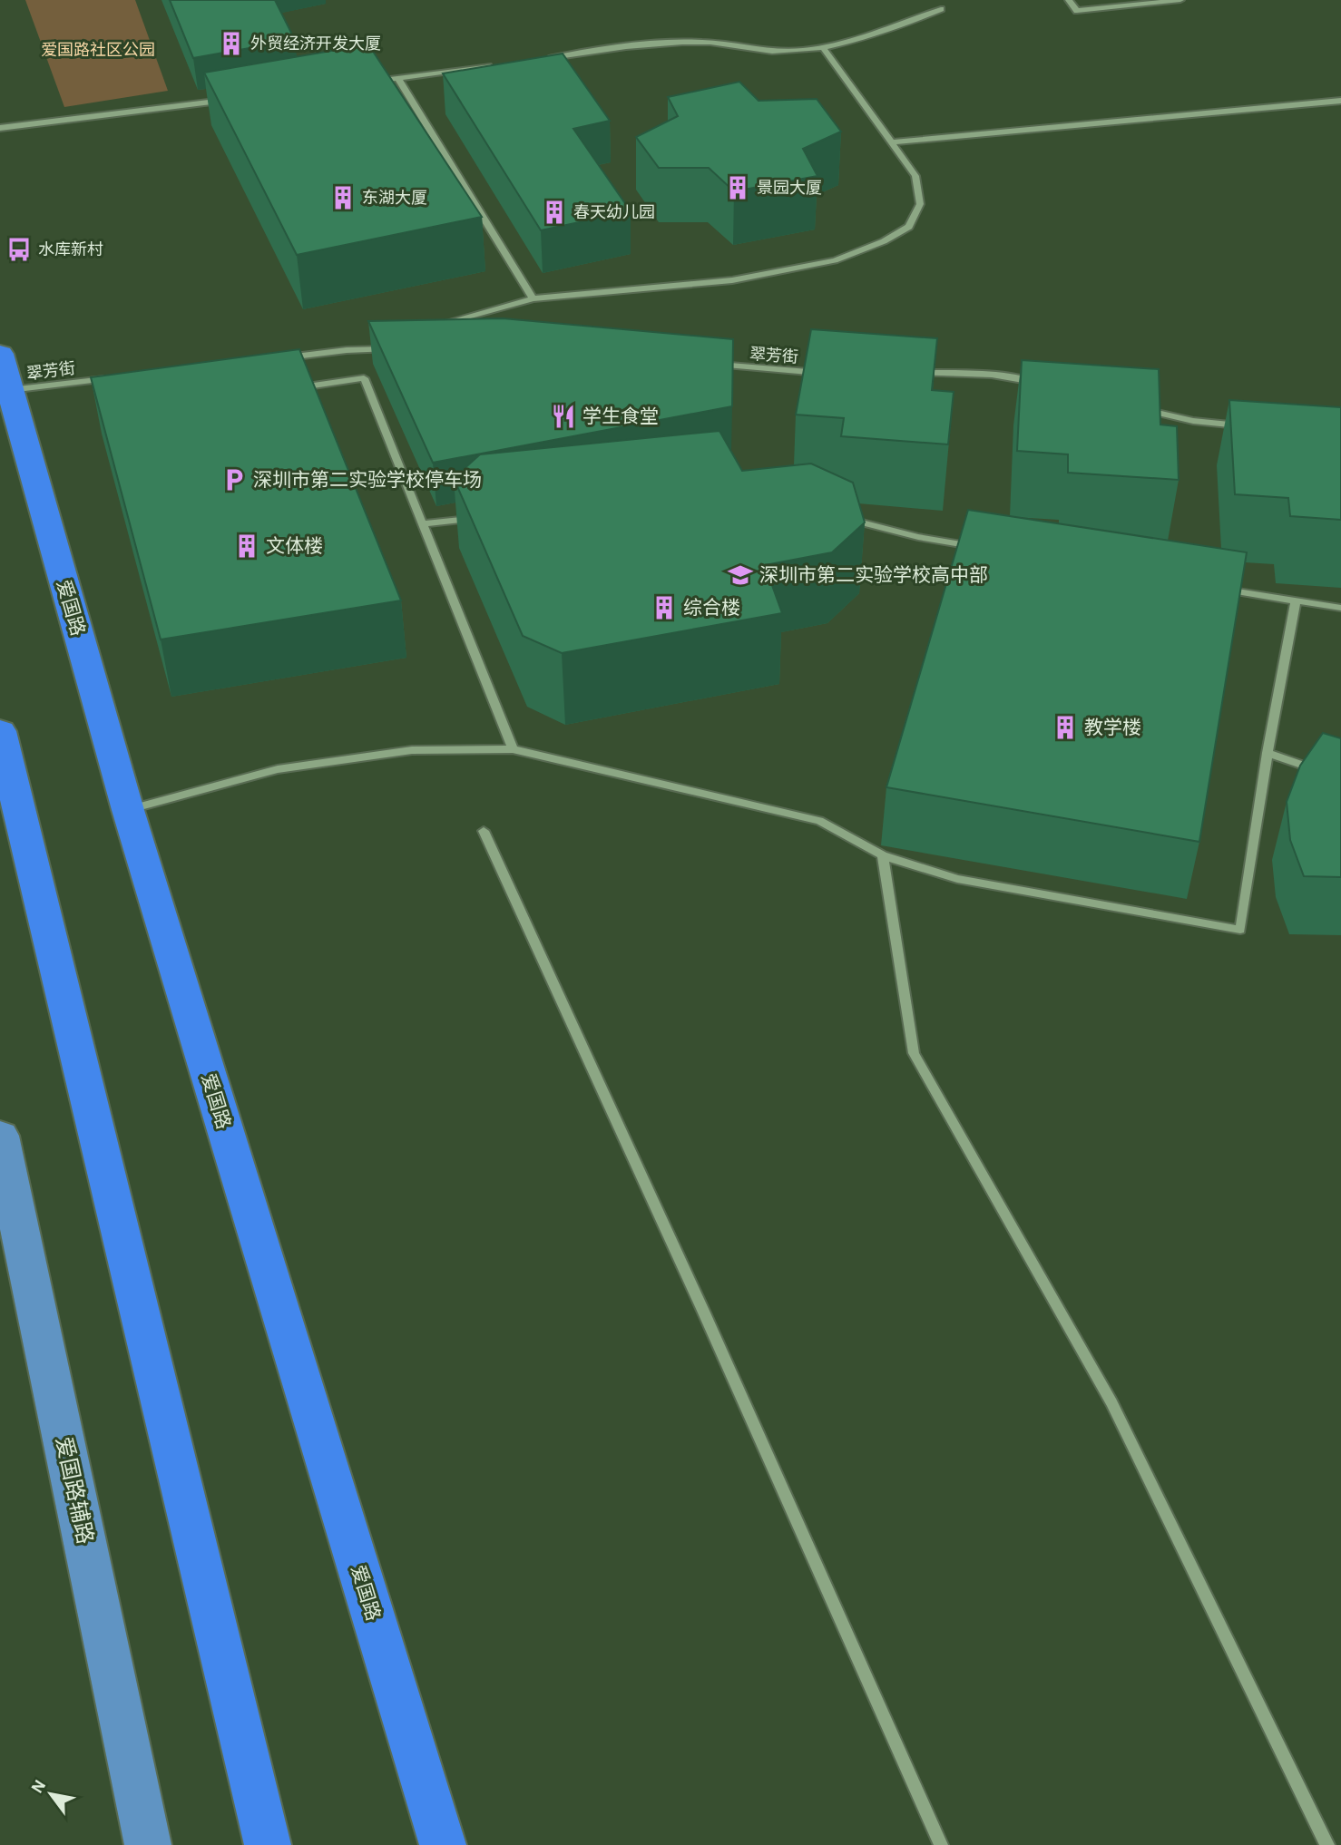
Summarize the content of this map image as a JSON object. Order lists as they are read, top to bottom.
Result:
{
  "streets": {
    "highway": ["爱国路"],
    "main road": ["爱国路辅路"],
    "street": ["翠芳街"]
  },
  "crossings": [
    ["翠芳街", "爱国路"]
  ],
  "parks": ["爱国路社区公园"],
  "places": {
    "building": [
      "外贸经济开发大厦",
      "景园大厦",
      "东湖大厦",
      "春天幼儿园",
      "文体楼",
      "综合楼",
      "教学楼"
    ],
    "bus stop": ["水库新村"],
    "restaurant": ["学生食堂"],
    "parking": ["深圳市第二实验学校停车场"],
    "school or university": ["深圳市第二实验学校高中部"]
  },
  "north": "top left"
}
